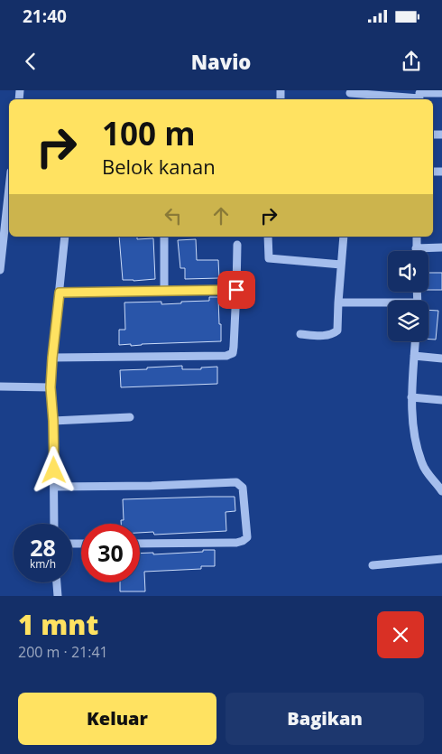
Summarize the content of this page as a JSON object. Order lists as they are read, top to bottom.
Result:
{
  "page": {
    "status": "21:40",
    "header": "Navio",
    "turn": ["100 m", "Belok kanan"],
    "speed": "28 km/h",
    "limit": "30",
    "heading": ["1 mnt", "200 m · 21:41"],
    "buttons": ["Keluar", "Bagikan"]
  }
}
